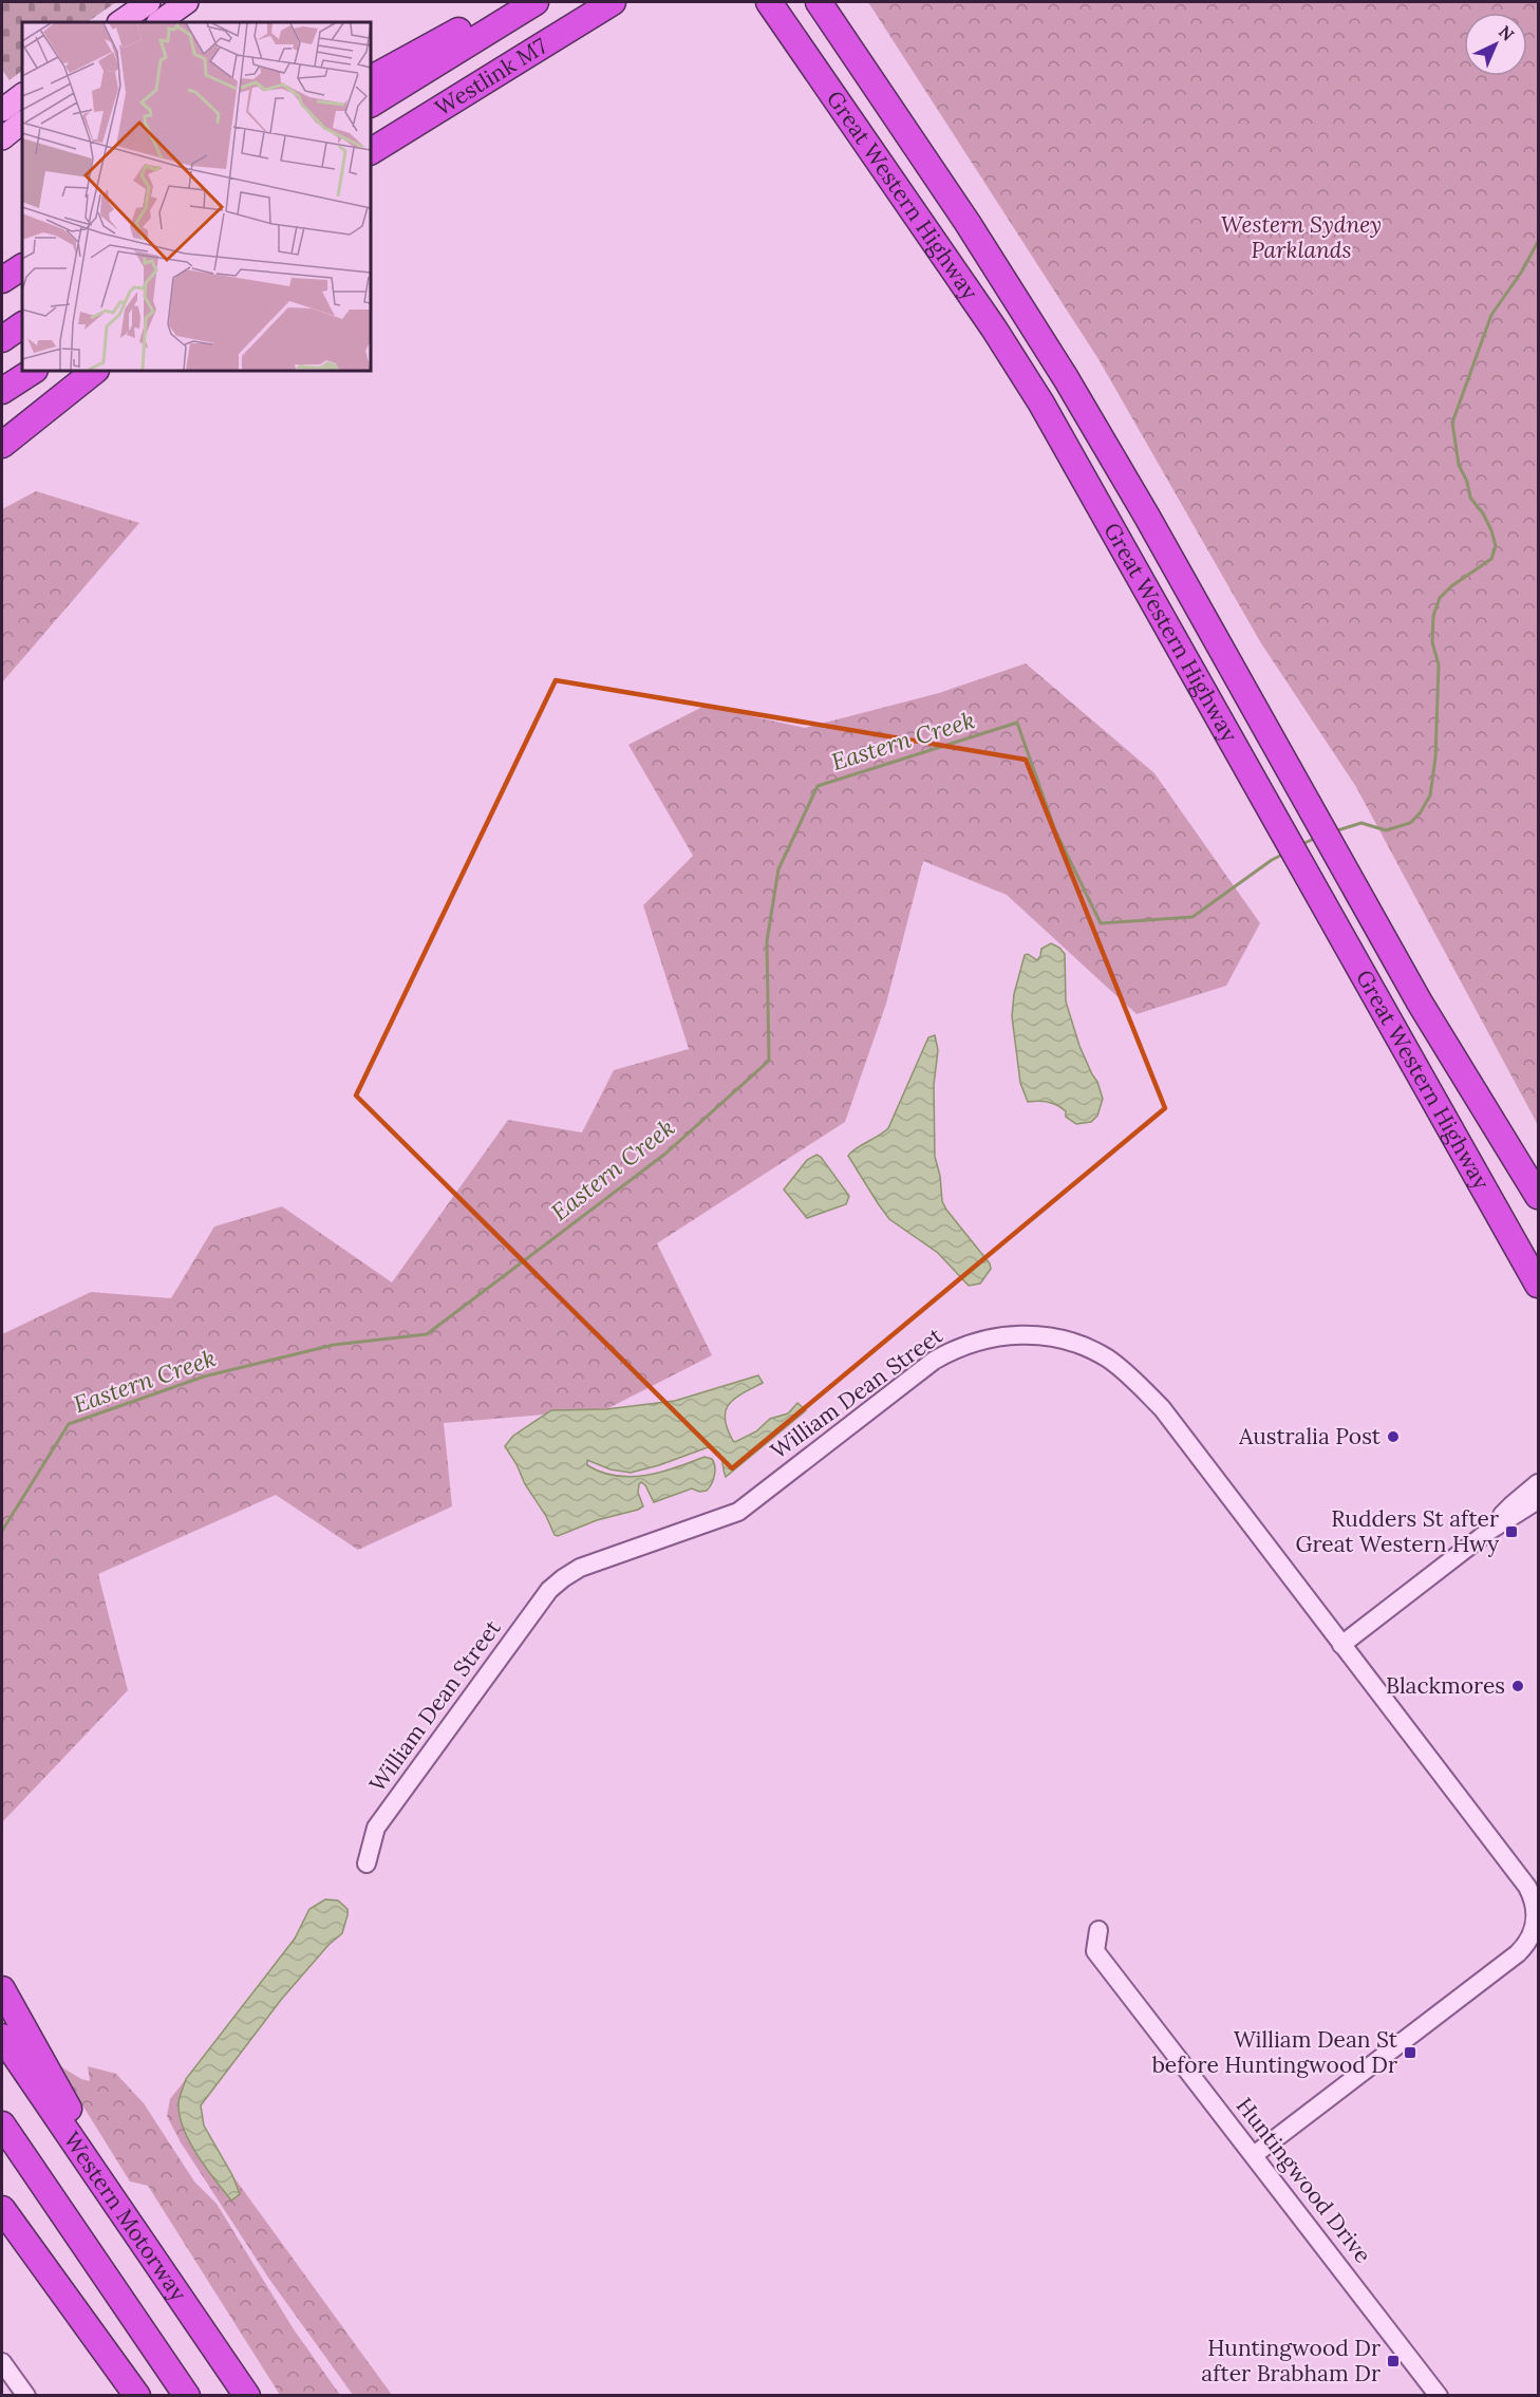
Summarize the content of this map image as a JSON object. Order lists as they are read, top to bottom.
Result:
{
  "streets": {
    "highway": ["Westlink M7", "Great Western Highway", "Western Motorway"],
    "street": ["William Dean Street", "Huntingwood Drive"]
  },
  "crossings": [
    ["William Dean Street", "Huntingwood Drive"]
  ],
  "water": ["Eastern Creek"],
  "parks": ["Western Sydney Parklands"],
  "places": {
    "other": ["Australia Post", "Blackmores"],
    "transit": ["Rudders St after Great Western Hwy", "William Dean St before Huntingwood Dr", "Huntingwood Dr after Brabham Dr"]
  },
  "north": "top right"
}
